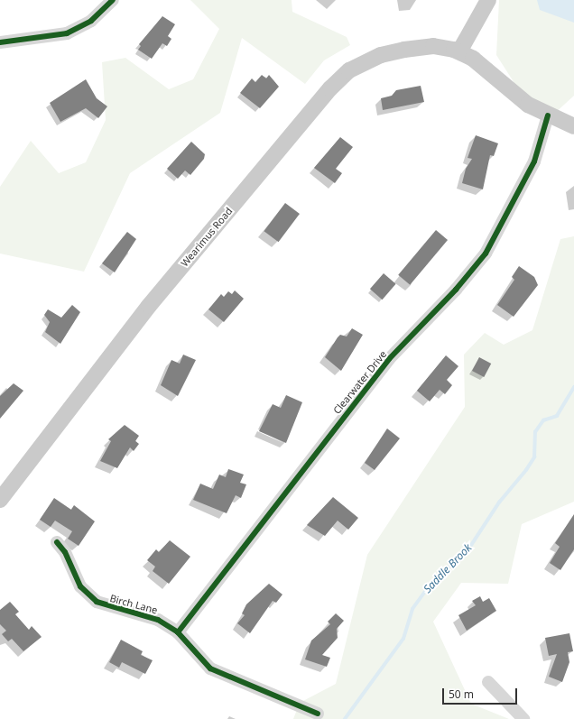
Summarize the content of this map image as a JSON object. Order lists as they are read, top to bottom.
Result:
{
  "streets": {
    "main road": ["Wearimus Road"],
    "street": ["Clearwater Drive", "Birch Lane"]
  },
  "crossings": [
    ["Clearwater Drive", "Birch Lane"]
  ],
  "water": ["Saddle Brook"],
  "scale_bar": "50 m"
}
